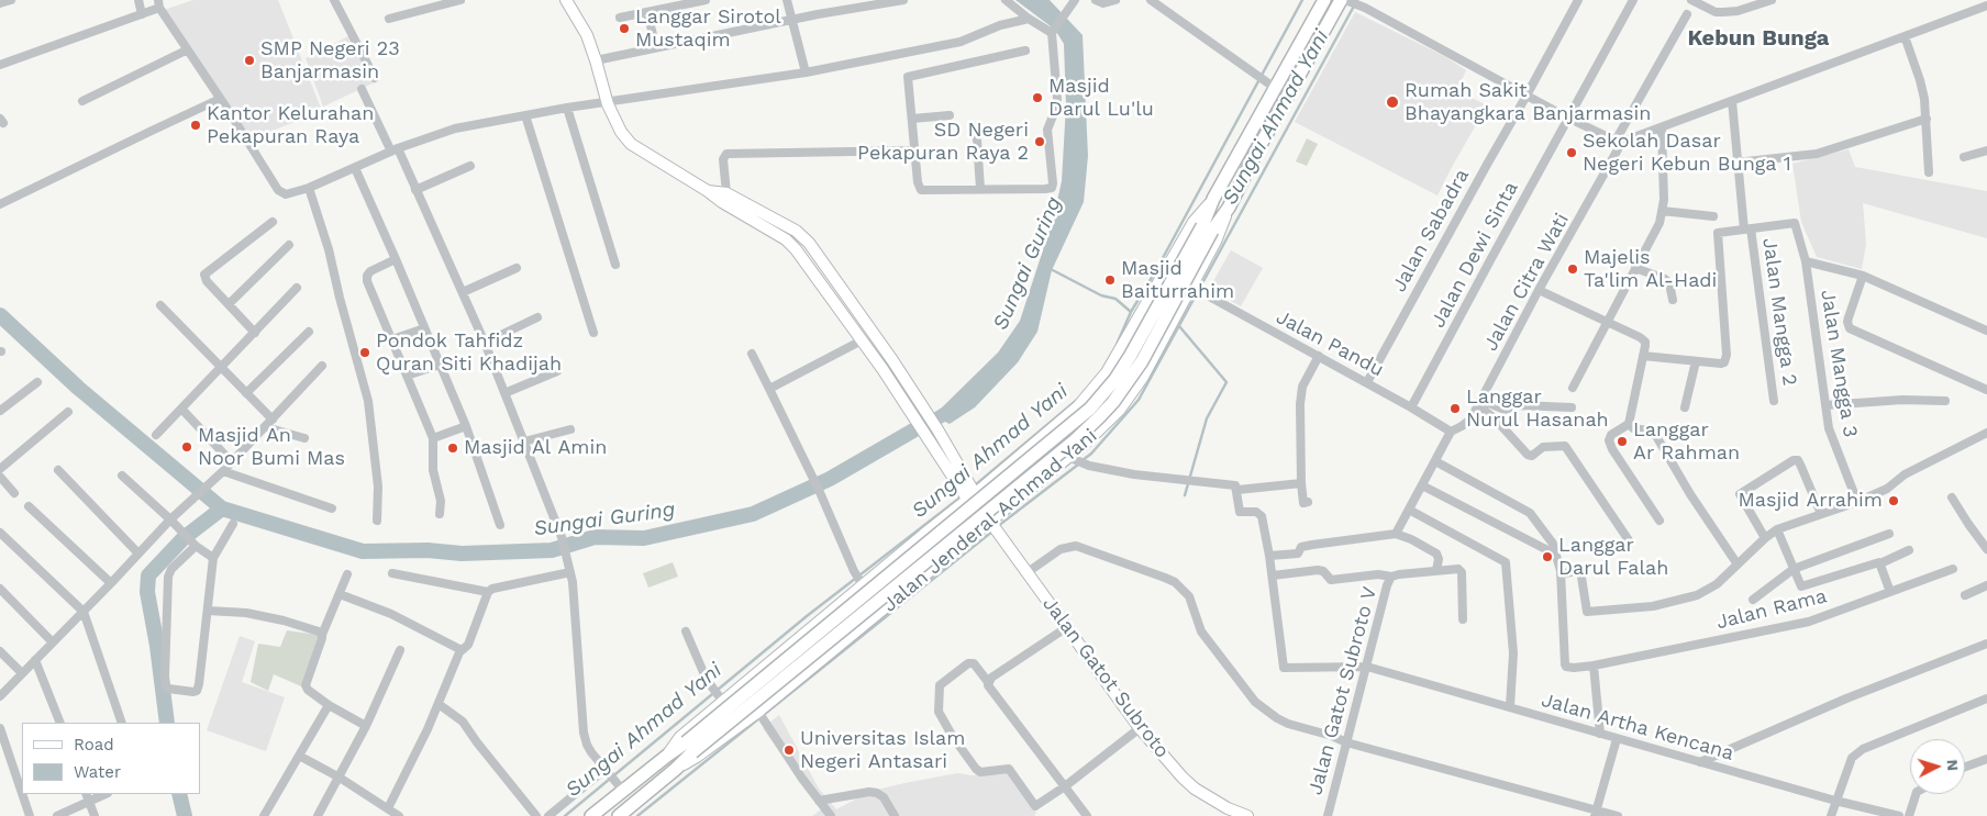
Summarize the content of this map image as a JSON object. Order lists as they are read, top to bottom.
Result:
{
  "streets": {
    "highway": ["Jalan Jenderal Achmad Yani"],
    "main road": ["Jalan Gatot Subroto"],
    "street": [
      "Jalan Sabadra",
      "Jalan Dewi Sinta",
      "Jalan Citra Wati",
      "Jalan Mangga 2",
      "Jalan Pandu",
      "Jalan Mangga 3",
      "Jalan Rama",
      "Jalan Gatot Subroto V",
      "Jalan Artha Kencana"
    ]
  },
  "crossings": [
    ["Jalan Sabadra", "Jalan Pandu"],
    ["Jalan Dewi Sinta", "Jalan Pandu"],
    ["Jalan Citra Wati", "Jalan Pandu"],
    ["Jalan Mangga 2", "Jalan Mangga 3"],
    ["Jalan Pandu", "Jalan Jenderal Achmad Yani"],
    ["Jalan Jenderal Achmad Yani", "Jalan Gatot Subroto"],
    ["Jalan Gatot Subroto V", "Jalan Artha Kencana"]
  ],
  "districts": ["Kebun Bunga"],
  "water": ["Sungai Ahmad Yani", "Sungai Guring"],
  "places": [
    "Langgar Sirotol Mustaqim",
    "SMP Negeri 23 Banjarmasin",
    "Masjid Darul Lu'lu",
    "Rumah Sakit Bhayangkara Banjarmasin",
    "Kantor Kelurahan Pekapuran Raya",
    "SD Negeri Pekapuran Raya 2",
    "Sekolah Dasar Negeri Kebun Bunga 1",
    "Majelis Ta'lim Al-Hadi",
    "Masjid Baiturrahim",
    "Pondok Tahfidz Quran Siti Khadijah",
    "Langgar Nurul Hasanah",
    "Langgar Ar Rahman",
    "Masjid An Noor Bumi Mas",
    "Masjid Al Amin",
    "Masjid Arrahim",
    "Langgar Darul Falah",
    "Universitas Islam Negeri Antasari"
  ],
  "legend": ["Road", "Water"],
  "north": "right"
}
